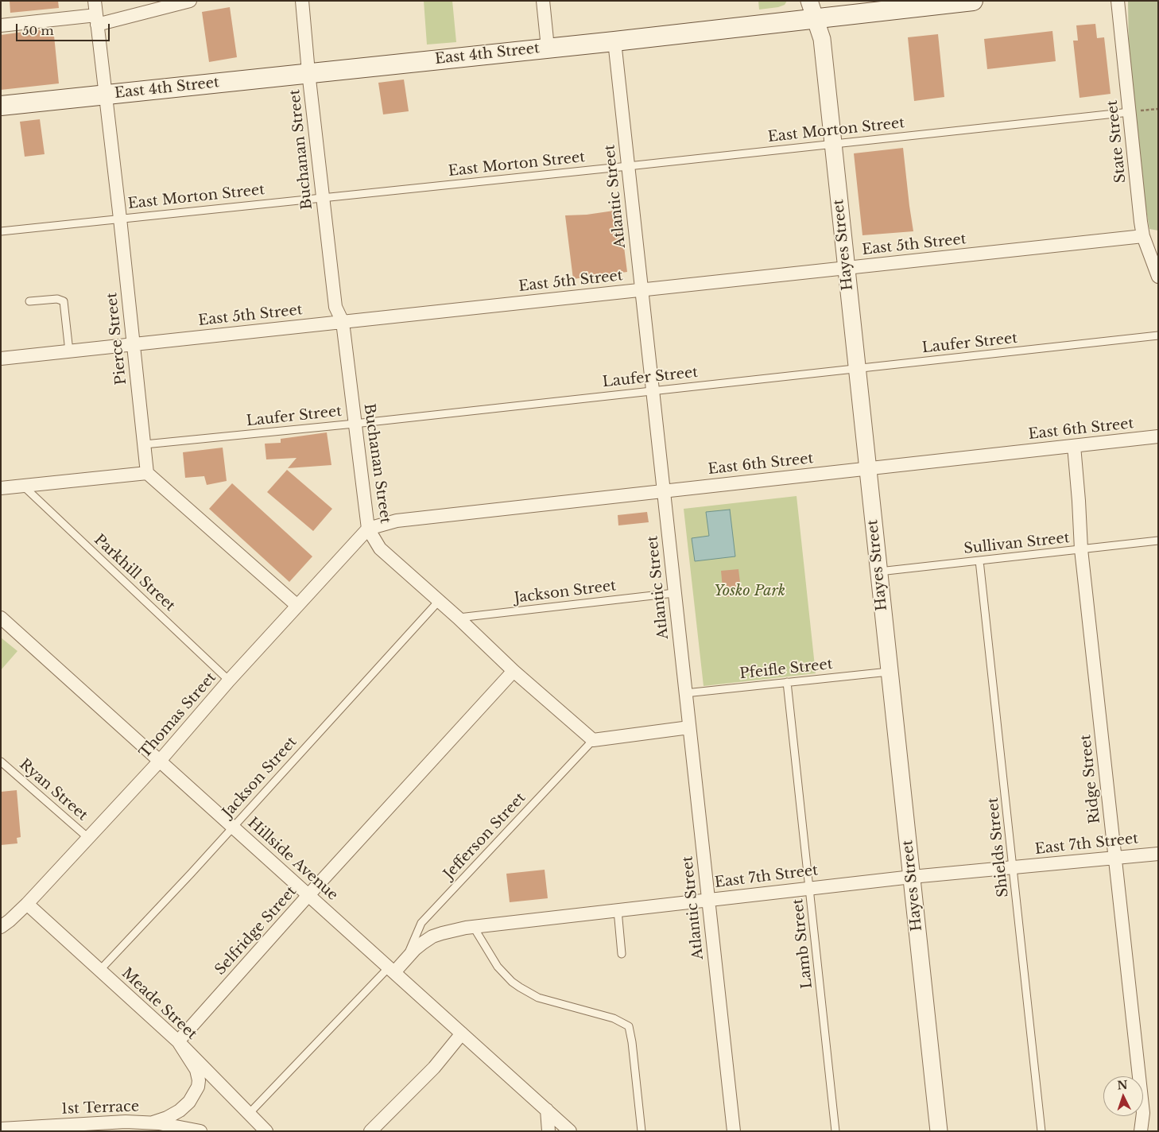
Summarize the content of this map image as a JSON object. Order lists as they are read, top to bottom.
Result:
{
  "streets": {
    "main road": ["East 4th Street"],
    "street": [
      "State Street",
      "Buchanan Street",
      "Atlantic Street",
      "Hayes Street",
      "East 5th Street",
      "Pierce Street",
      "East 6th Street",
      "Thomas Street",
      "Ridge Street",
      "East 7th Street",
      "Hillside Avenue",
      "Selfridge Street",
      "Meade Street",
      "1st Terrace"
    ],
    "lane": [
      "East Morton Street",
      "Laufer Street",
      "Sullivan Street",
      "Parkhill Street",
      "Jackson Street",
      "Pfeifle Street",
      "Ryan Street",
      "Jefferson Street",
      "Shields Street",
      "Lamb Street"
    ]
  },
  "crossings": [
    ["East 4th Street", "Buchanan Street"],
    ["East 4th Street", "Atlantic Street"],
    ["East 4th Street", "Hayes Street"],
    ["East 4th Street", "Pierce Street"],
    ["East Morton Street", "State Street"],
    ["East Morton Street", "Buchanan Street"],
    ["East Morton Street", "Atlantic Street"],
    ["East Morton Street", "Hayes Street"],
    ["East Morton Street", "Pierce Street"],
    ["State Street", "East 5th Street"],
    ["Buchanan Street", "East 5th Street"],
    ["Buchanan Street", "Laufer Street"],
    ["Buchanan Street", "East 6th Street"],
    ["Buchanan Street", "Jackson Street"],
    ["Buchanan Street", "Thomas Street"],
    ["Buchanan Street", "Jefferson Street"],
    ["Buchanan Street", "Selfridge Street"],
    ["Atlantic Street", "East 5th Street"],
    ["Atlantic Street", "Laufer Street"],
    ["Atlantic Street", "East 6th Street"],
    ["Atlantic Street", "Jackson Street"],
    ["Atlantic Street", "Pfeifle Street"],
    ["Atlantic Street", "East 7th Street"],
    ["Hayes Street", "East 5th Street"],
    ["Hayes Street", "Laufer Street"],
    ["Hayes Street", "East 6th Street"],
    ["Hayes Street", "Sullivan Street"],
    ["Hayes Street", "Pfeifle Street"],
    ["Hayes Street", "East 7th Street"],
    ["East 5th Street", "Pierce Street"],
    ["Pierce Street", "Laufer Street"],
    ["East 6th Street", "Thomas Street"],
    ["East 6th Street", "Ridge Street"],
    ["Sullivan Street", "Ridge Street"],
    ["Sullivan Street", "Shields Street"],
    ["Parkhill Street", "Thomas Street"],
    ["Jackson Street", "Hillside Avenue"],
    ["Jackson Street", "Meade Street"],
    ["Pfeifle Street", "Lamb Street"],
    ["Thomas Street", "Ryan Street"],
    ["Thomas Street", "Hillside Avenue"],
    ["Thomas Street", "Meade Street"],
    ["Ridge Street", "East 7th Street"],
    ["Jefferson Street", "East 7th Street"],
    ["East 7th Street", "Shields Street"],
    ["East 7th Street", "Hillside Avenue"],
    ["East 7th Street", "Lamb Street"],
    ["Hillside Avenue", "Selfridge Street"],
    ["Selfridge Street", "Meade Street"]
  ],
  "parks": ["Yosko Park"],
  "scale_bar": "50 m",
  "north": "top"
}
